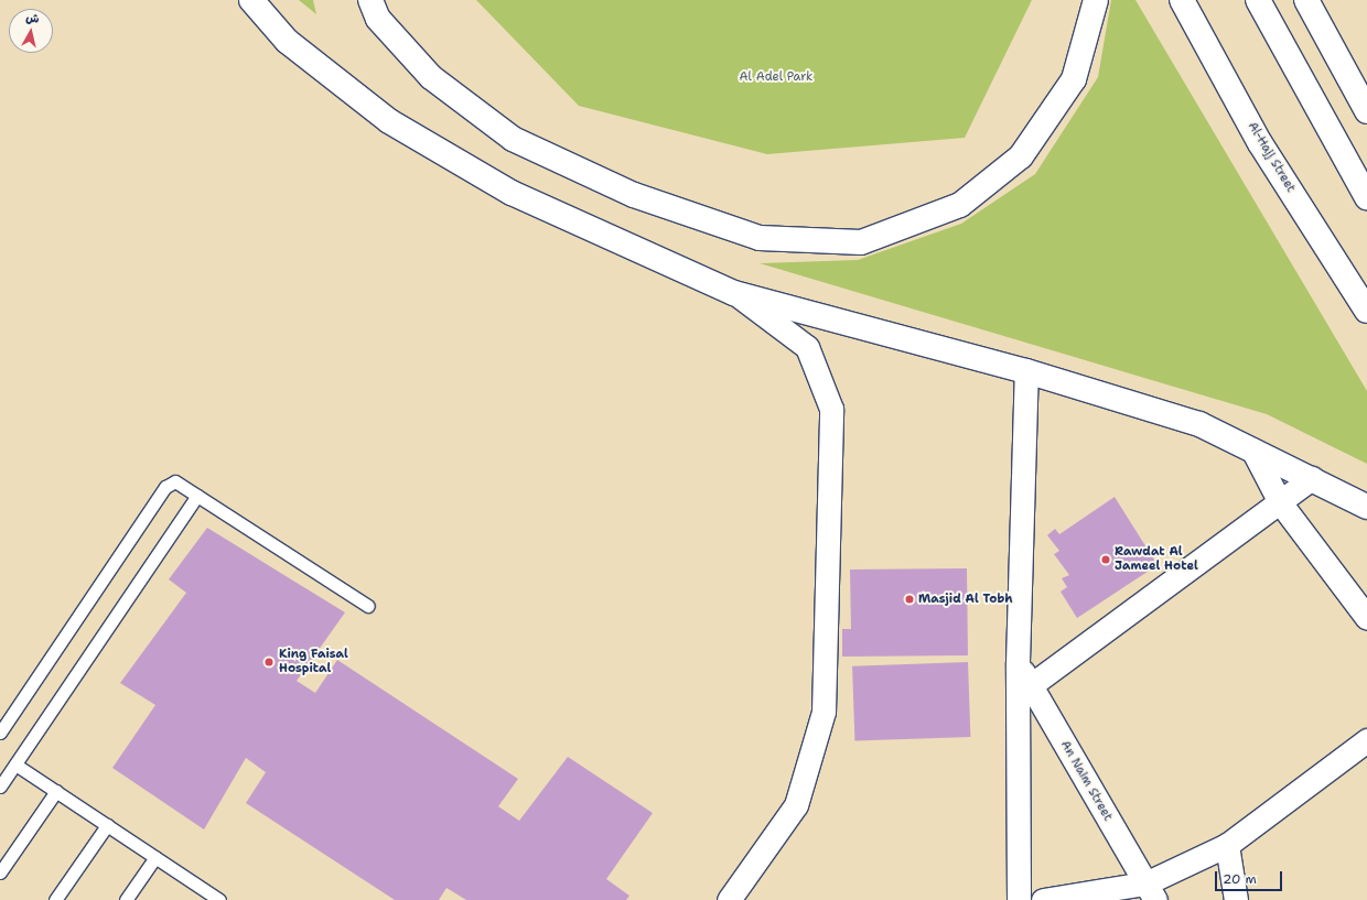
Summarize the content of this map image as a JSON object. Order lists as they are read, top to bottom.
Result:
{
  "streets": {
    "main road": ["Al-Hajj Street"],
    "street": ["An Naim Street"]
  },
  "parks": ["Al Adel Park"],
  "places": ["Rawdat Al Jameel Hotel", "Masjid Al Tobh", "King Faisal Hospital"],
  "scale_bar": "20 m",
  "north": "top"
}
